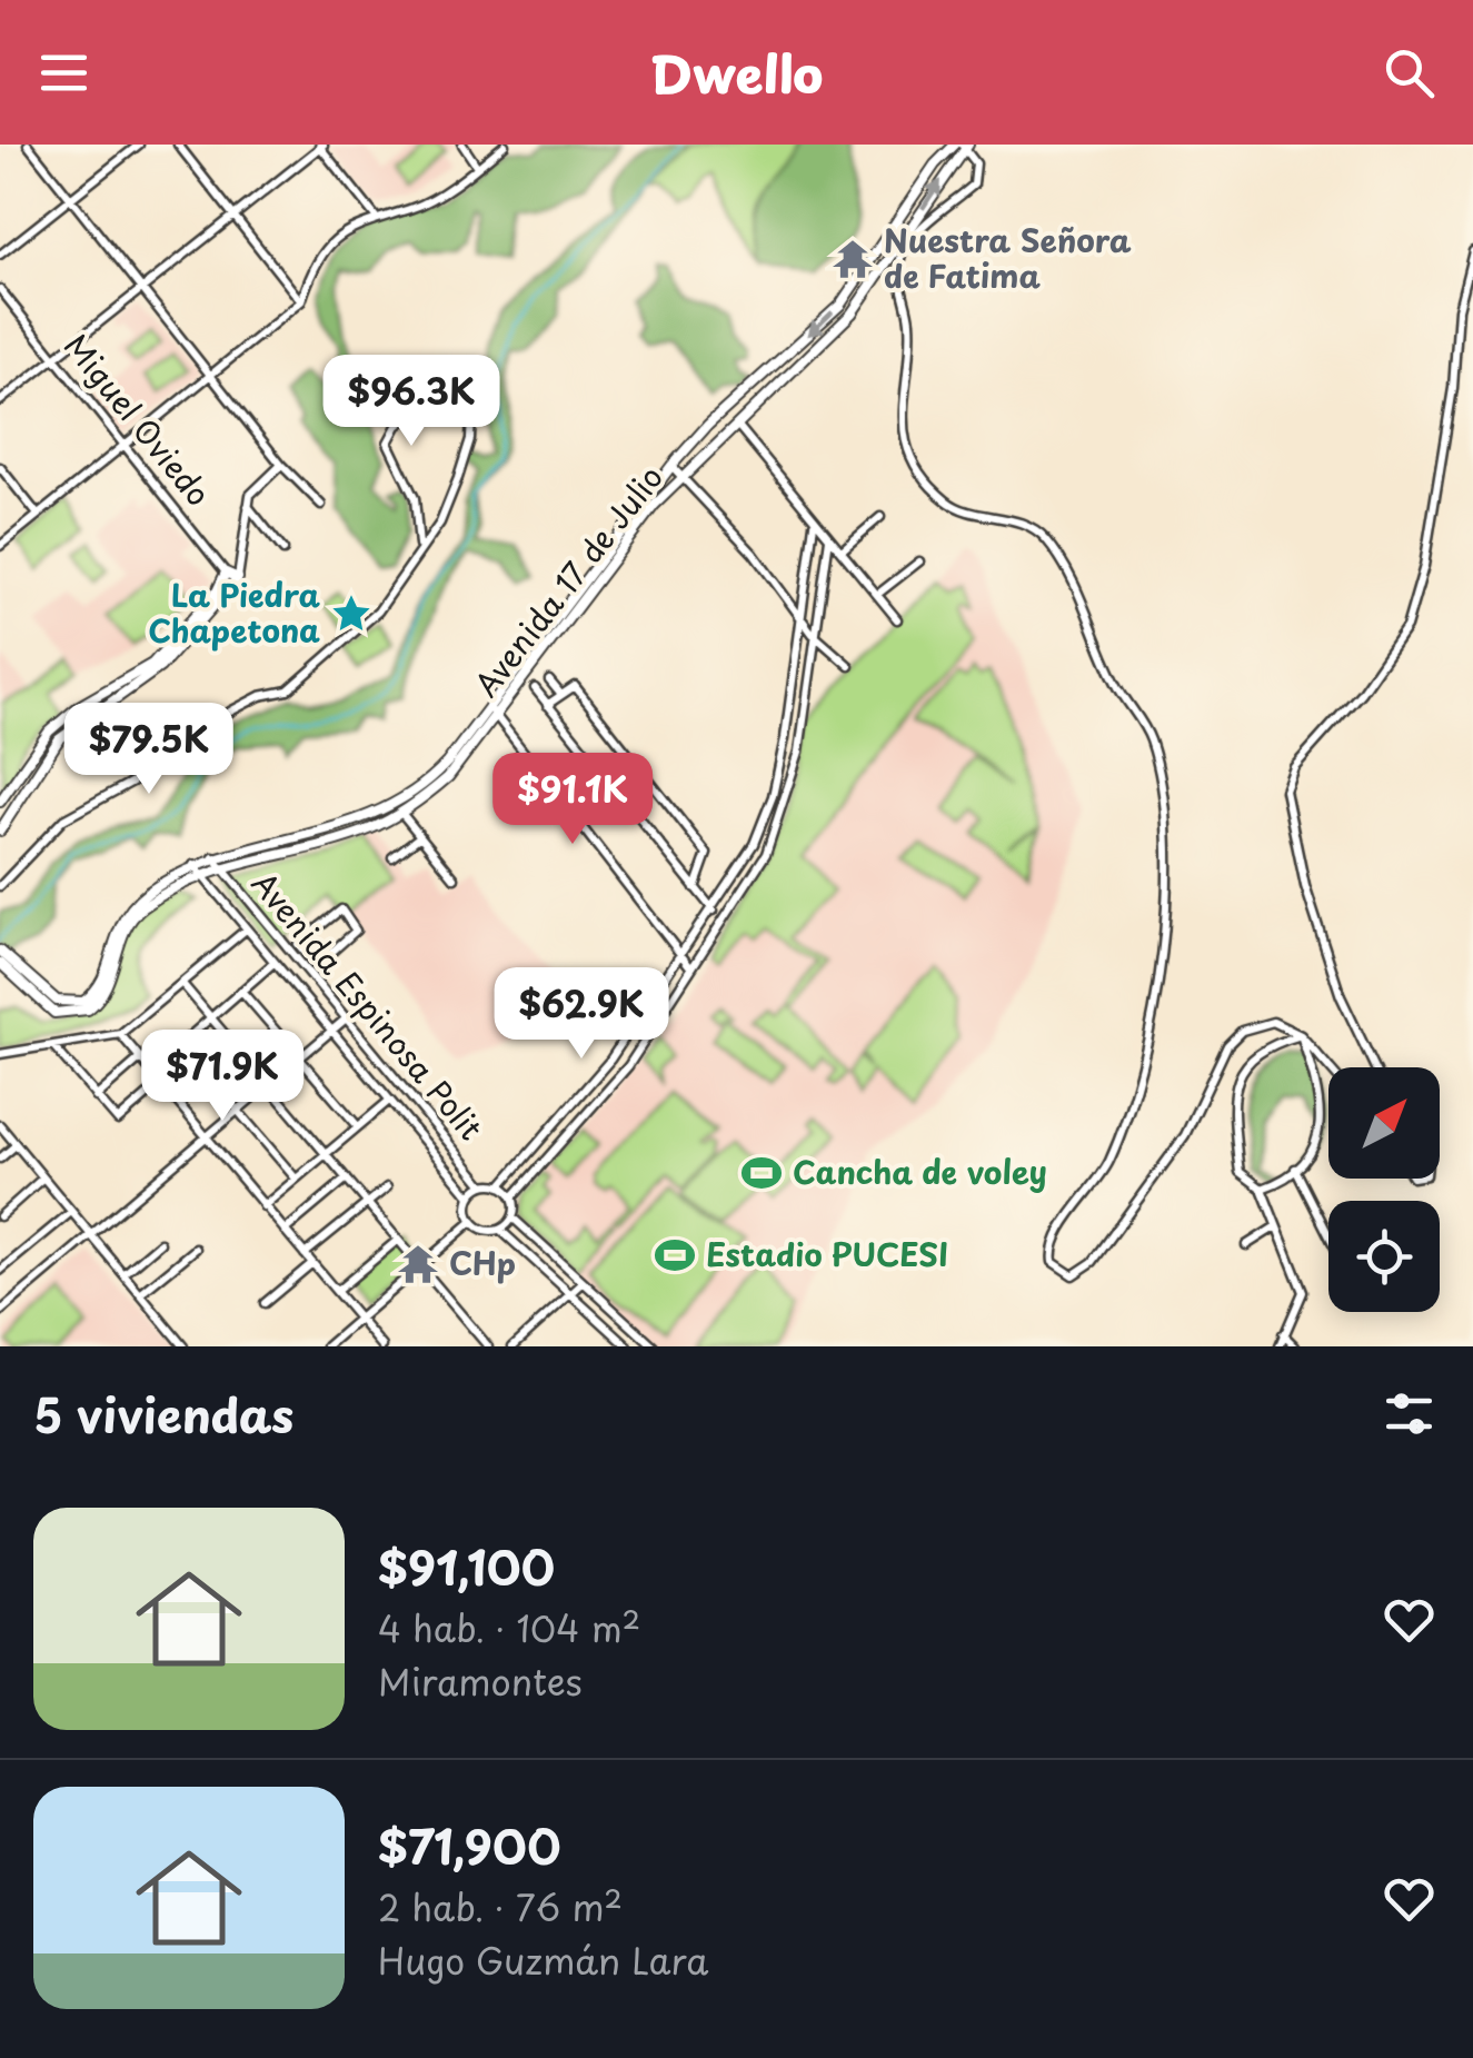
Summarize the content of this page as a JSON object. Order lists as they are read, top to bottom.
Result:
{
  "streets": {
    "main road": ["Miguel Oviedo", "Avenida 17 de Julio"],
    "street": ["Avenida Espinosa Polit"]
  },
  "crossings": [
    ["Avenida 17 de Julio", "Avenida Espinosa Polit"]
  ],
  "places": {
    "temple": ["Nuestra Señora de Fatima", "CHp"],
    "place": ["La Piedra Chapetona"],
    "sports": ["Cancha de voley", "Estadio PUCESI"]
  },
  "north": "top right",
  "page": {
    "header": "Dwello",
    "price": [
      "$96.3K",
      "$79.5K",
      "$91.1K",
      "$62.9K",
      "$71.9K"
    ],
    "heading": "5 viviendas",
    "list": [
      {
        "name": "$91,100",
        "note": "4 hab. · 104 m² · Miramontes"
      },
      {
        "name": "$71,900",
        "note": "2 hab. · 76 m² · Hugo Guzmán Lara"
      }
    ]
  }
}
